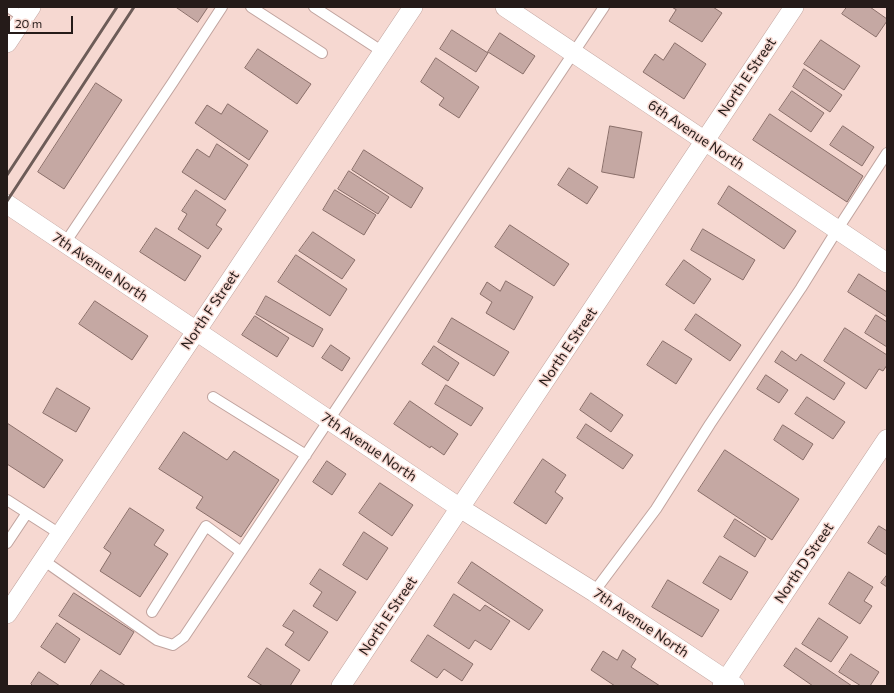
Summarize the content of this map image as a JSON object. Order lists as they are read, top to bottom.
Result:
{
  "streets": {
    "street": [
      "North E Street",
      "6th Avenue North",
      "7th Avenue North",
      "North F Street",
      "North D Street"
    ]
  },
  "crossings": [
    ["North E Street", "6th Avenue North"],
    ["North E Street", "7th Avenue North"],
    ["7th Avenue North", "North F Street"],
    ["7th Avenue North", "North D Street"]
  ],
  "scale_bar": "20 m"
}
